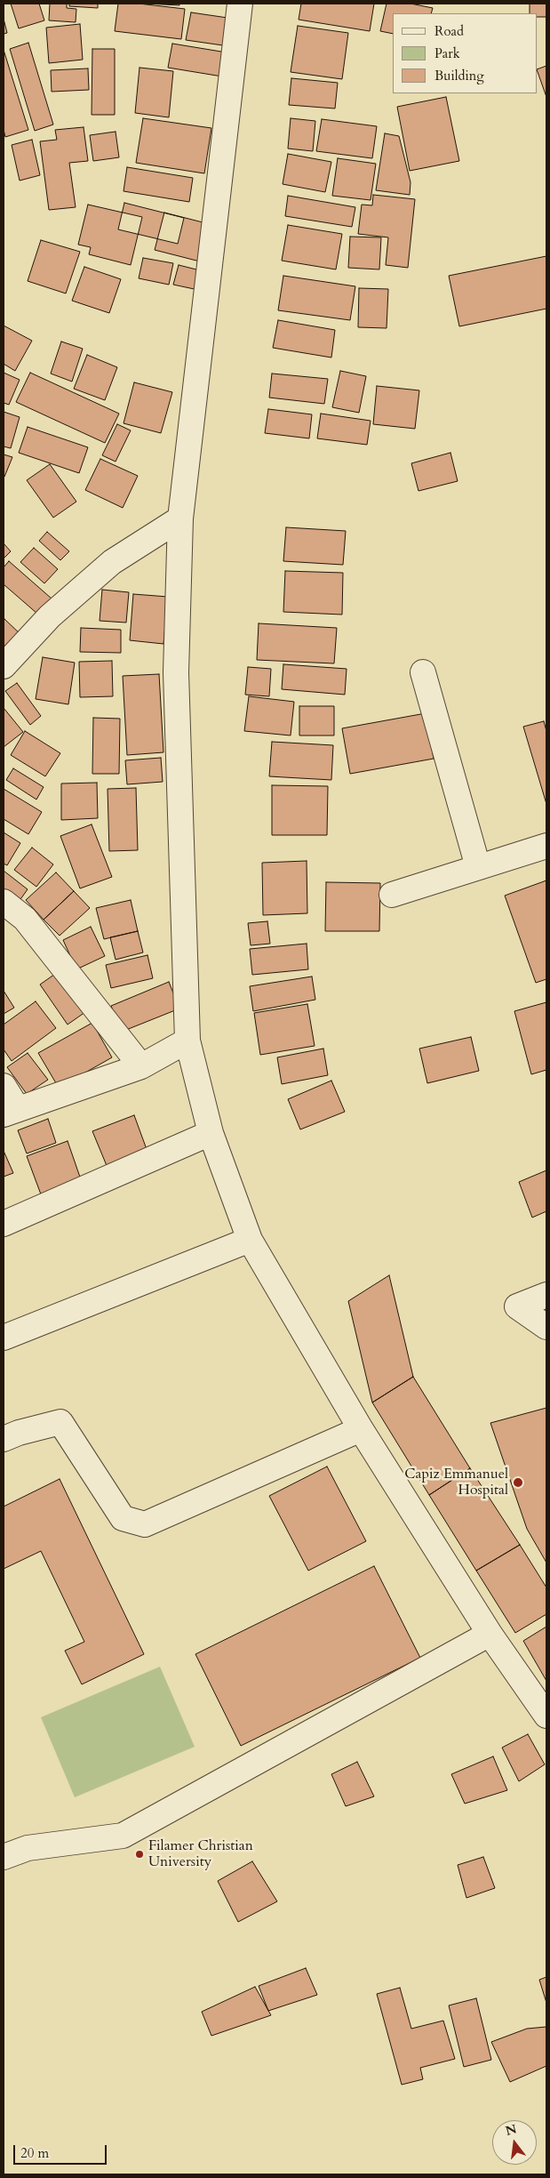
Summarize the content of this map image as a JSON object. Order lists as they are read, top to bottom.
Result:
{
  "places": ["Capiz Emmanuel Hospital", "Filamer Christian University"],
  "legend": ["Road", "Park", "Building"],
  "scale_bar": "20 m",
  "north": "top"
}
